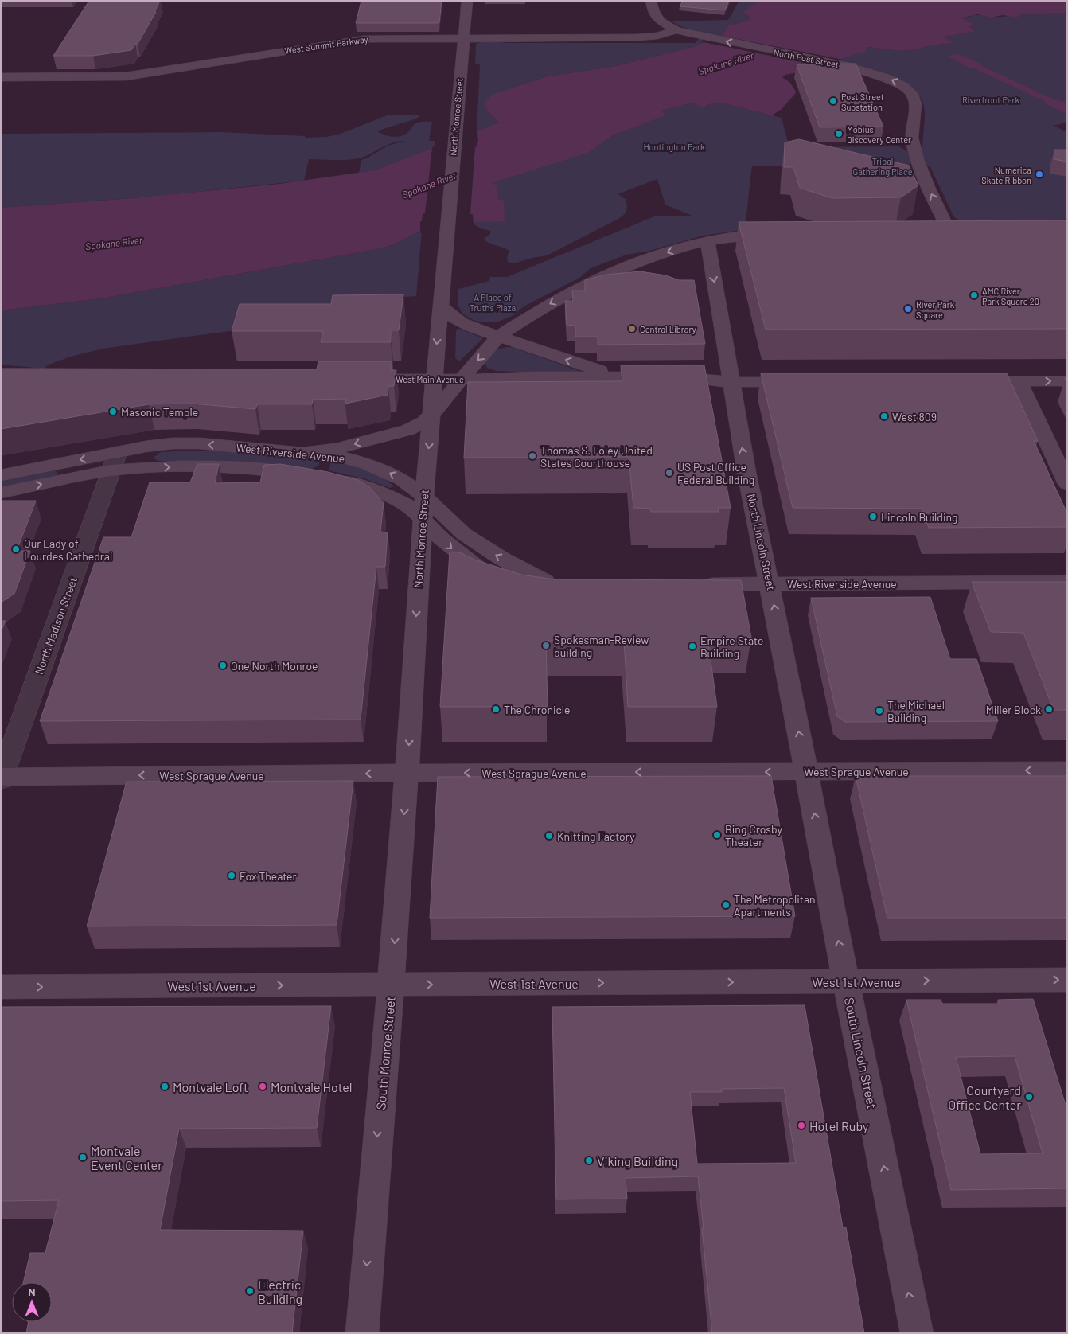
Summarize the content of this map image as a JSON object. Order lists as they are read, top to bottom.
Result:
{
  "streets": {
    "main road": [
      "West Summit Parkway",
      "North Post Street",
      "North Monroe Street",
      "West Main Avenue",
      "West Riverside Avenue",
      "North Lincoln Street",
      "West Sprague Avenue",
      "West 1st Avenue",
      "South Monroe Street",
      "South Lincoln Street"
    ],
    "street": ["North Madison Street"]
  },
  "crossings": [
    ["West Summit Parkway", "North Post Street"],
    ["West Summit Parkway", "North Monroe Street"],
    ["North Monroe Street", "West Main Avenue"],
    ["North Monroe Street", "West Riverside Avenue"],
    ["North Monroe Street", "West Sprague Avenue"],
    ["North Monroe Street", "South Monroe Street"],
    ["West Main Avenue", "North Lincoln Street"],
    ["West Riverside Avenue", "North Lincoln Street"],
    ["West Riverside Avenue", "North Madison Street"],
    ["North Lincoln Street", "West Sprague Avenue"],
    ["North Lincoln Street", "South Lincoln Street"],
    ["North Madison Street", "West Sprague Avenue"],
    ["West Sprague Avenue", "South Monroe Street"],
    ["West Sprague Avenue", "South Lincoln Street"],
    ["West 1st Avenue", "South Monroe Street"],
    ["West 1st Avenue", "South Lincoln Street"]
  ],
  "one_way": [
    "North Monroe Street",
    "West Sprague Avenue",
    "West 1st Avenue",
    "South Monroe Street",
    "South Lincoln Street"
  ],
  "water": ["Spokane River"],
  "parks": [
    "Riverfront Park",
    "Huntington Park",
    "Tribal Gathering Place",
    "A Place of Truths Plaza"
  ],
  "places": [
    "Post Street Substation",
    "Mobius Discovery Center",
    "Numerica Skate Ribbon",
    "AMC River Park Square 20",
    "River Park Square",
    "Central Library",
    "Masonic Temple",
    "West 809",
    "Thomas S. Foley United States Courthouse",
    "US Post Office Federal Building",
    "Lincoln Building",
    "Our Lady of Lourdes Cathedral",
    "Spokesman-Review building",
    "Empire State Building",
    "One North Monroe",
    "The Chronicle",
    "Miller Block",
    "The Michael Building",
    "Bing Crosby Theater",
    "Knitting Factory",
    "Fox Theater",
    "The Metropolitan Apartments",
    "Montvale Loft",
    "Montvale Hotel",
    "Courtyard Office Center",
    "Hotel Ruby",
    "Montvale Event Center",
    "Viking Building",
    "Electric Building"
  ],
  "north": "top"
}
